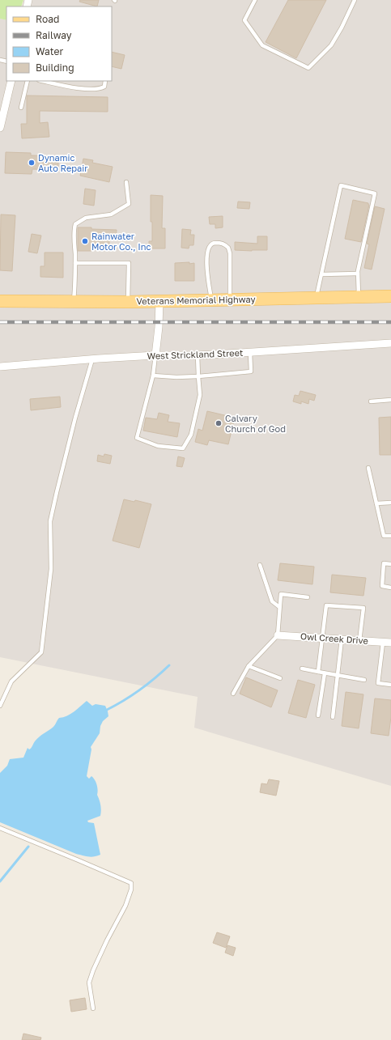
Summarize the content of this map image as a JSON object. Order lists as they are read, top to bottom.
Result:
{
  "streets": {
    "main road": ["Veterans Memorial Highway"],
    "street": ["West Strickland Street", "Owl Creek Drive"]
  },
  "places": ["Dynamic Auto Repair", "Rainwater Motor Co., Inc", "Calvary Church of God"],
  "legend": [
    "Road",
    "Railway",
    "Water",
    "Building"
  ]
}
